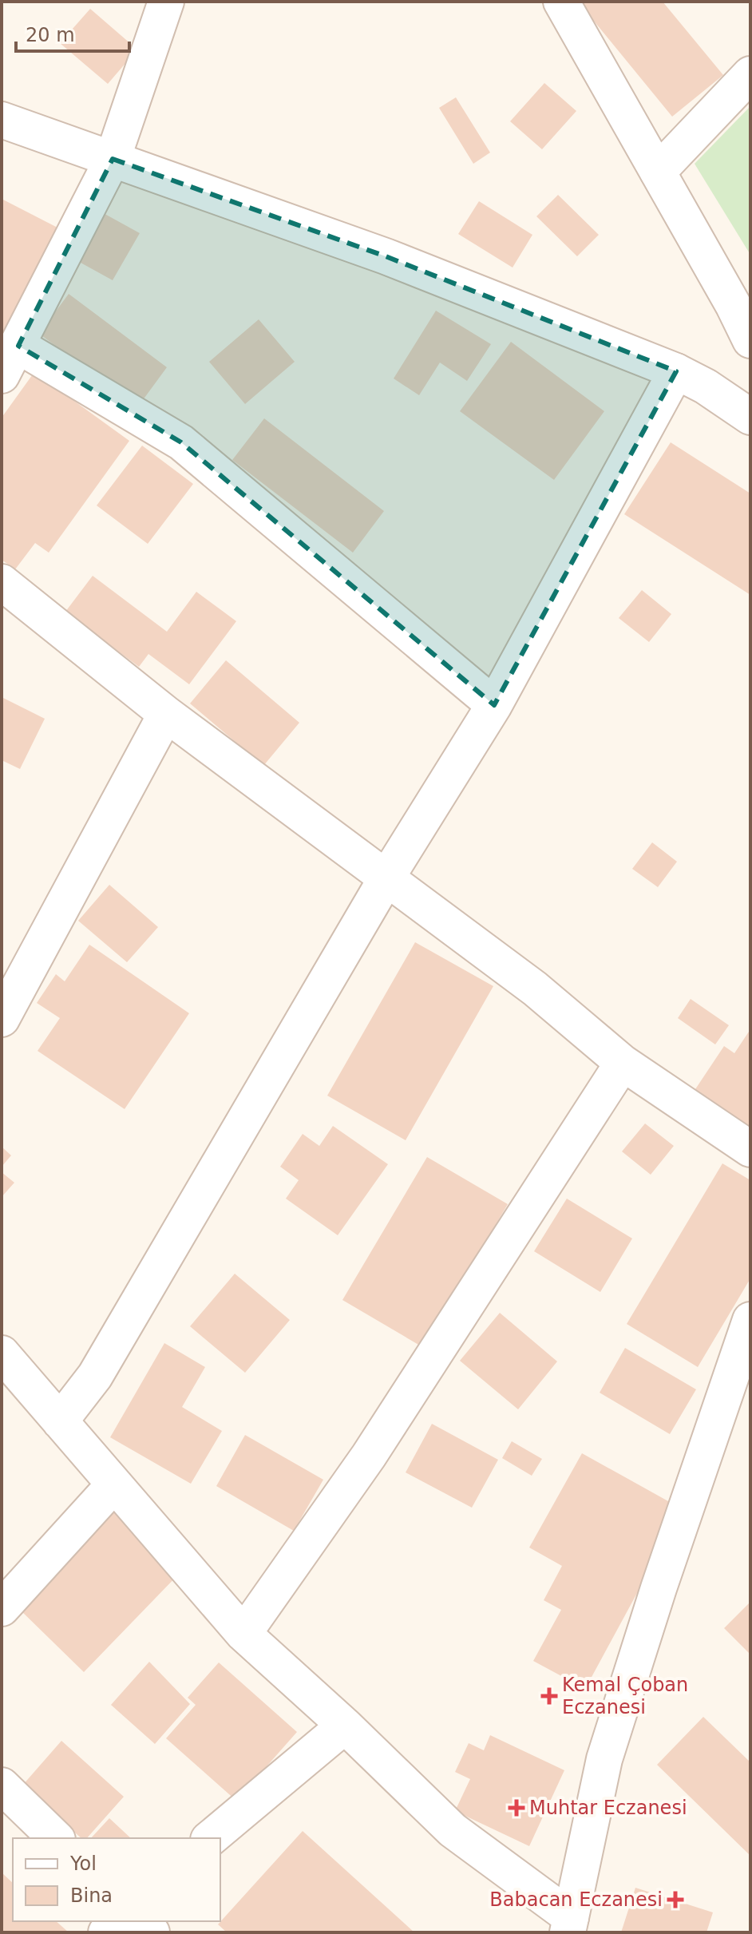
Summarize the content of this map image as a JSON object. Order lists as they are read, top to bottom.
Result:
{
  "places": {
    "health": ["Kemal Çoban Eczanesi", "Muhtar Eczanesi", "Babacan Eczanesi"]
  },
  "legend": ["Yol", "Bina"],
  "scale_bar": "20 m"
}
